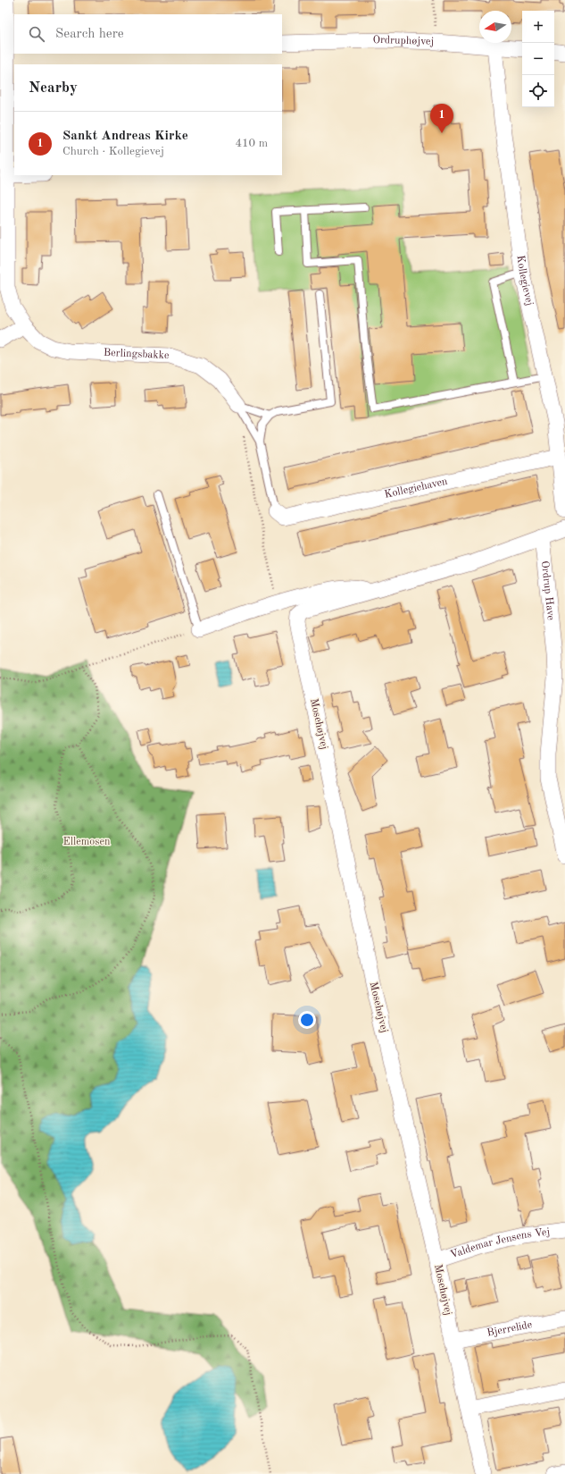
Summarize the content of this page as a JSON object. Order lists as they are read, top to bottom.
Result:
{
  "streets": {
    "street": [
      "Ordruphøjvej",
      "Kollegievej",
      "Berlingsbakke",
      "Kollegiehaven",
      "Ordrup Have",
      "Mosehøjvej",
      "Valdemar Jensens Vej",
      "Bjerrelide"
    ]
  },
  "crossings": [
    ["Ordruphøjvej", "Kollegievej"],
    ["Kollegievej", "Kollegiehaven"],
    ["Ordrup Have", "Mosehøjvej"],
    ["Mosehøjvej", "Valdemar Jensens Vej"],
    ["Mosehøjvej", "Bjerrelide"]
  ],
  "parks": ["Ellemosen"],
  "north": "left",
  "page": {
    "map_buttons": ["+", "−"],
    "search": "Search here",
    "heading": "Nearby",
    "pins": "1",
    "list": [
      {
        "mark": "1",
        "name": "Sankt Andreas Kirke",
        "note": "Church · Kollegievej",
        "value": "410 m"
      }
    ]
  }
}
